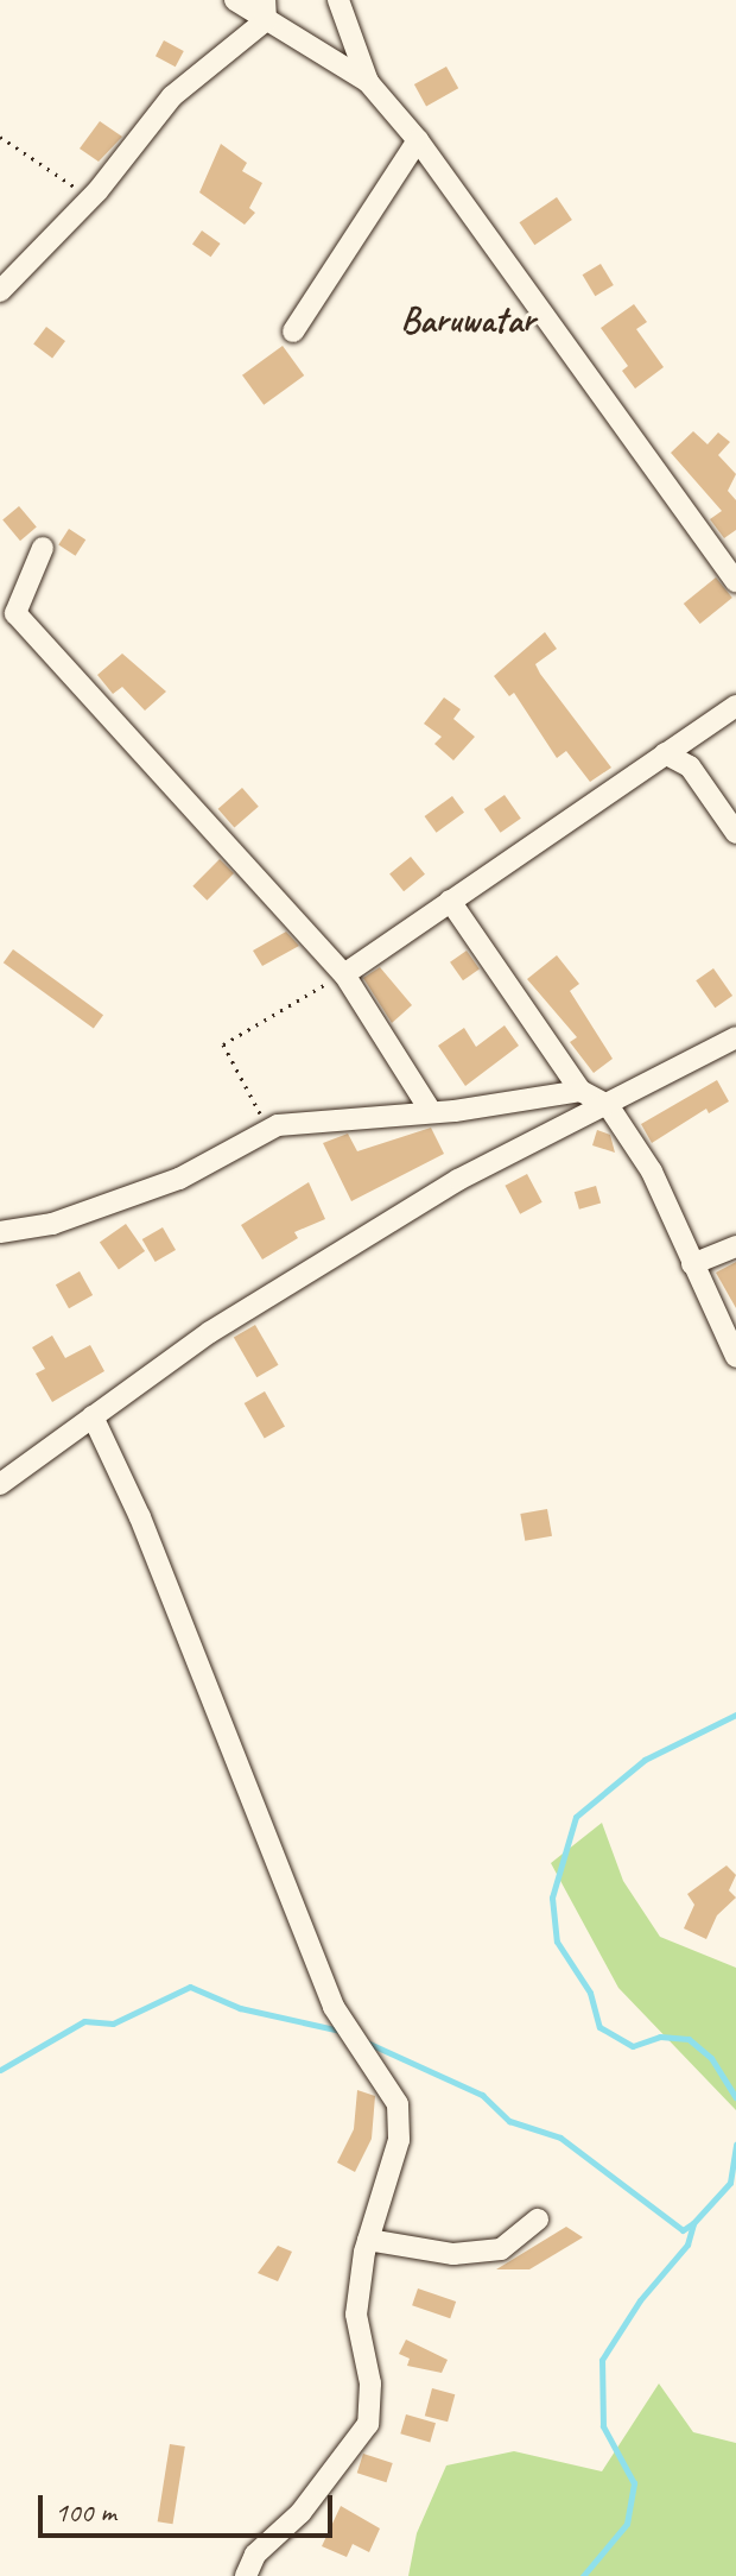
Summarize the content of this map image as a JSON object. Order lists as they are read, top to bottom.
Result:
{
  "districts": ["Baruwatar"],
  "scale_bar": "100 m"
}
